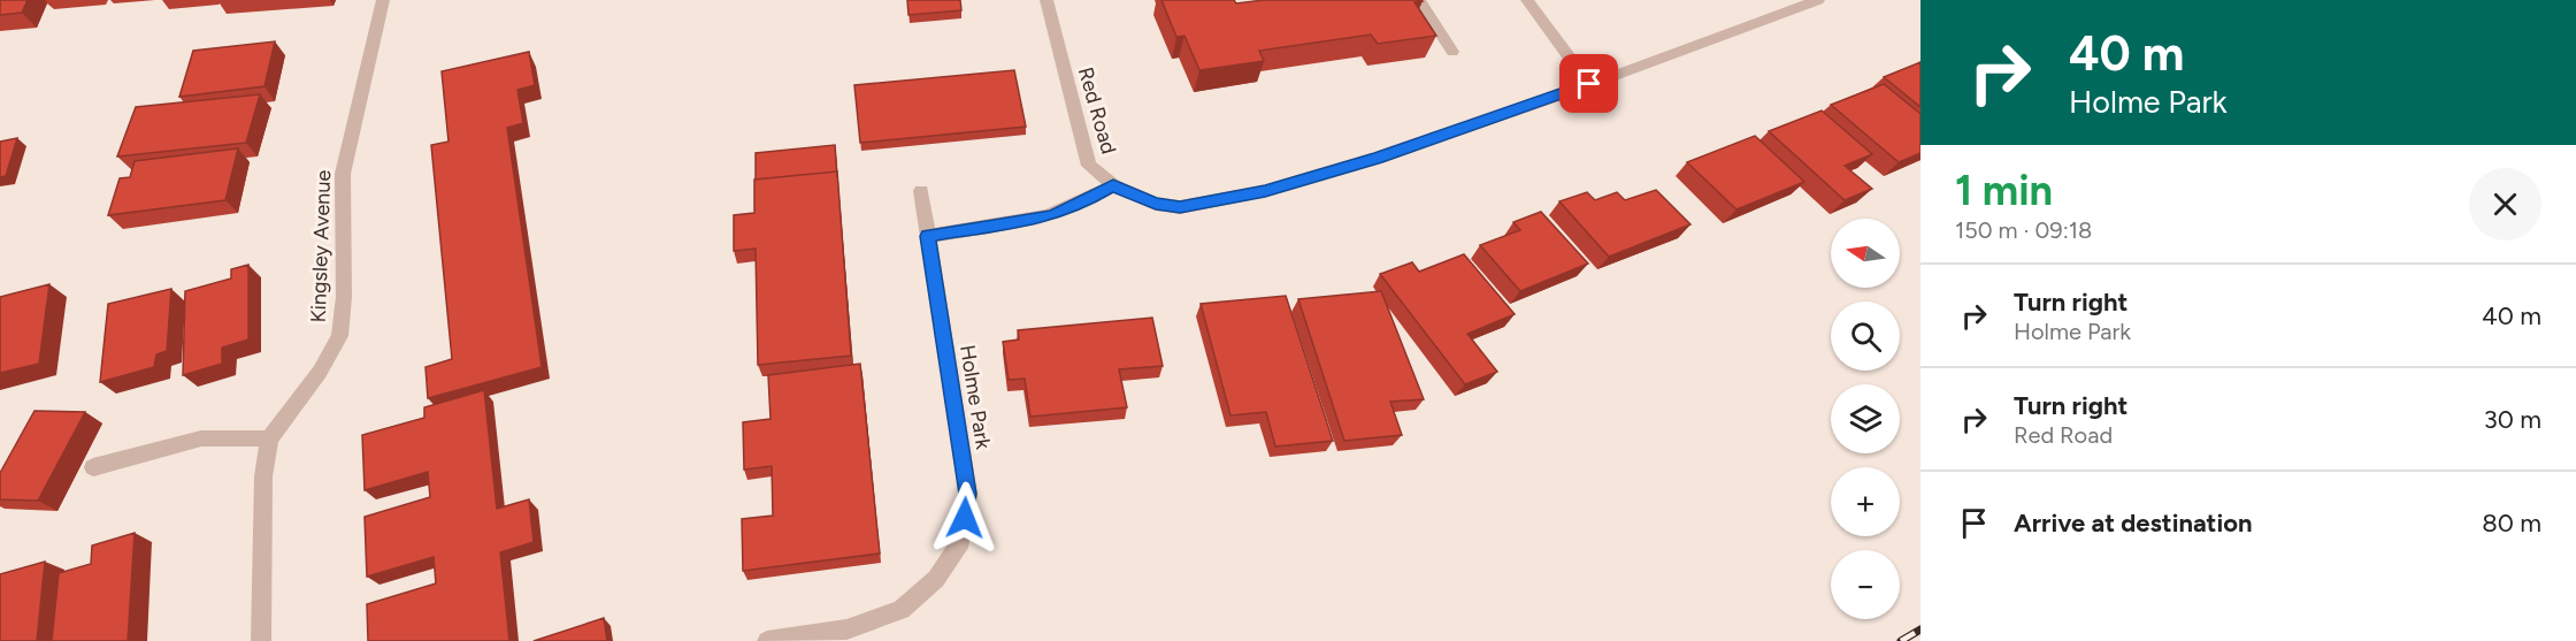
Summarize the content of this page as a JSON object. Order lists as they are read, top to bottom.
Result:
{
  "streets": {
    "street": ["Red Road", "Kingsley Avenue", "Holme Park"]
  },
  "north": "left",
  "page": {
    "turn": ["40 m", "Holme Park"],
    "heading": ["1 min", "150 m · 09:18"],
    "map_buttons": ["+", "−"],
    "list": [
      {
        "name": "Turn right",
        "note": "Holme Park",
        "value": "40 m"
      },
      {
        "name": "Turn right",
        "note": "Red Road",
        "value": "30 m"
      },
      {
        "name": "Arrive at destination",
        "value": "80 m"
      }
    ]
  }
}
